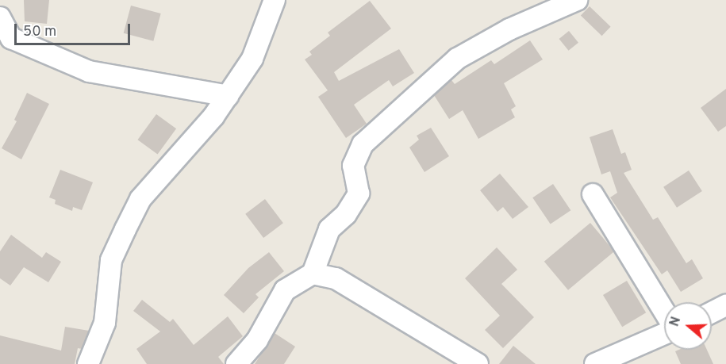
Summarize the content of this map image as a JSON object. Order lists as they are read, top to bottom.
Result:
{
  "scale_bar": "50 m",
  "north": "left"
}
